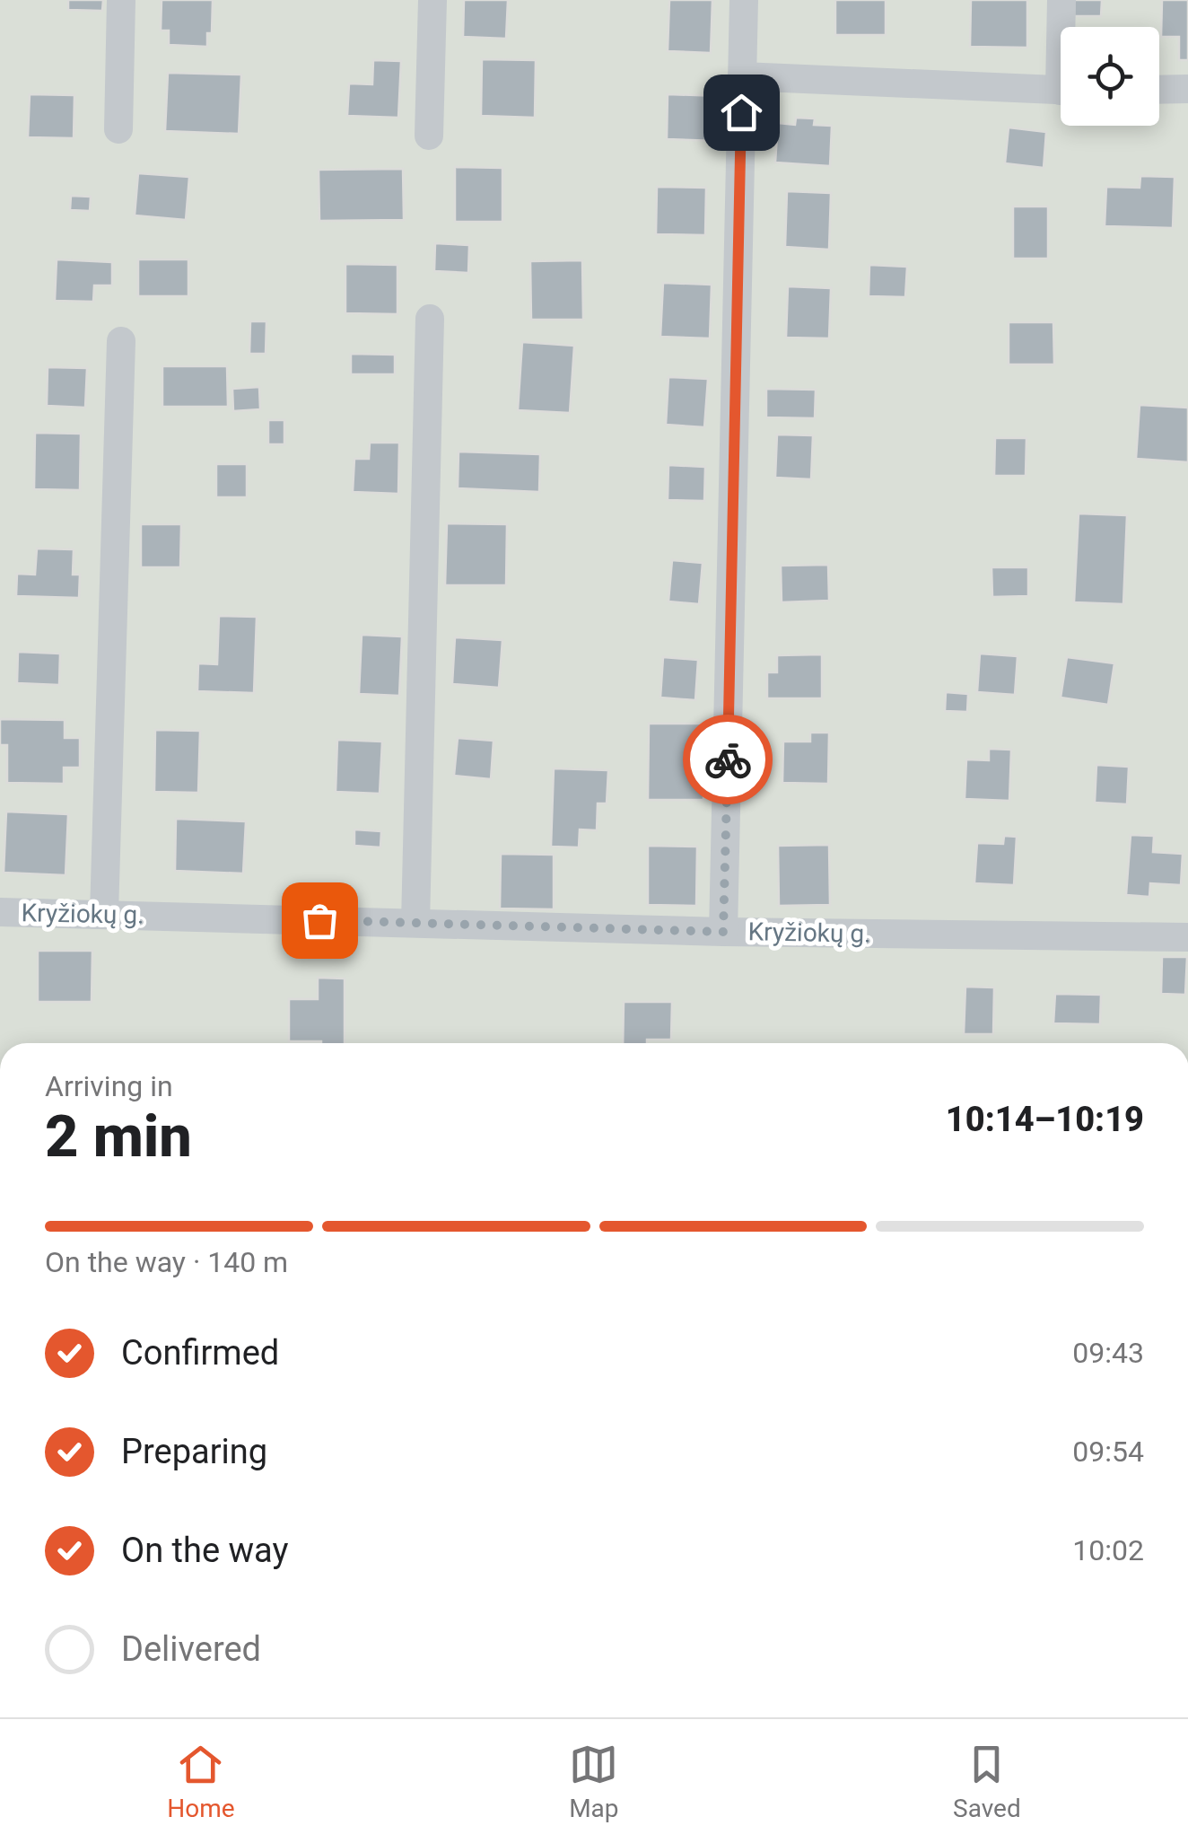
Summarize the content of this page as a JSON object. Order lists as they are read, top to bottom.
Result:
{
  "streets": {
    "street": ["Kryžiokų g."]
  },
  "page": {
    "heading": ["2 min", "Arriving in", "10:14–10:19"],
    "bar": "On the way · 140 m",
    "list": [
      ["Confirmed", "09:43"],
      ["Preparing", "09:54"],
      ["On the way", "10:02"],
      "Delivered"
    ],
    "tabs": ["Home", "Map", "Saved"]
  }
}
